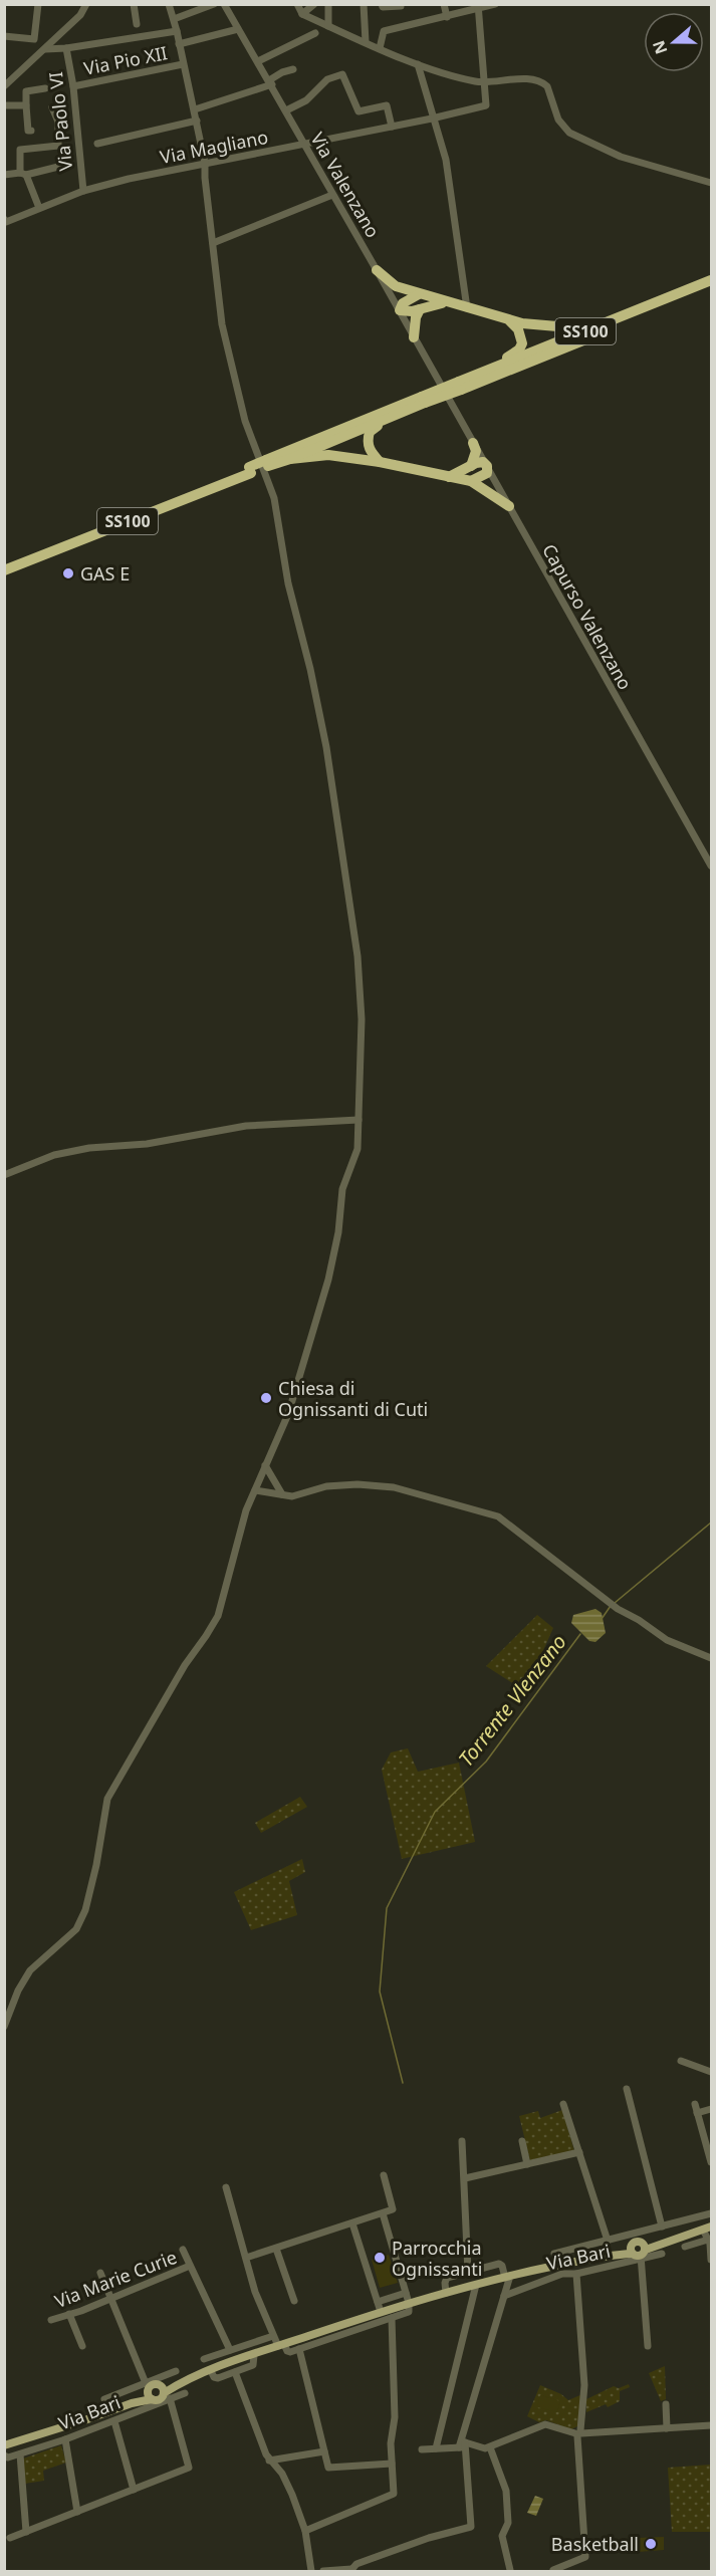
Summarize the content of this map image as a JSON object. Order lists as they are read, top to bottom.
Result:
{
  "streets": {
    "highway": ["SS100"],
    "main road": ["Via Bari"],
    "street": [
      "Via Pio XII",
      "Via Paolo VI",
      "Via Magliano",
      "Via Valenzano",
      "Capurso Valenzano",
      "Via Marie Curie"
    ]
  },
  "crossings": [
    ["Via Pio XII", "Via Paolo VI"],
    ["Via Paolo VI", "Via Magliano"],
    ["Via Magliano", "Via Valenzano"],
    ["Via Valenzano", "SS100"],
    ["Via Valenzano", "Capurso Valenzano"],
    ["SS100", "Capurso Valenzano"]
  ],
  "water": ["Torrente Vlenzano"],
  "places": [
    "GAS E",
    "Chiesa di Ognissanti di Cuti",
    "Parrocchia Ognissanti",
    "Basketball"
  ],
  "north": "left"
}
